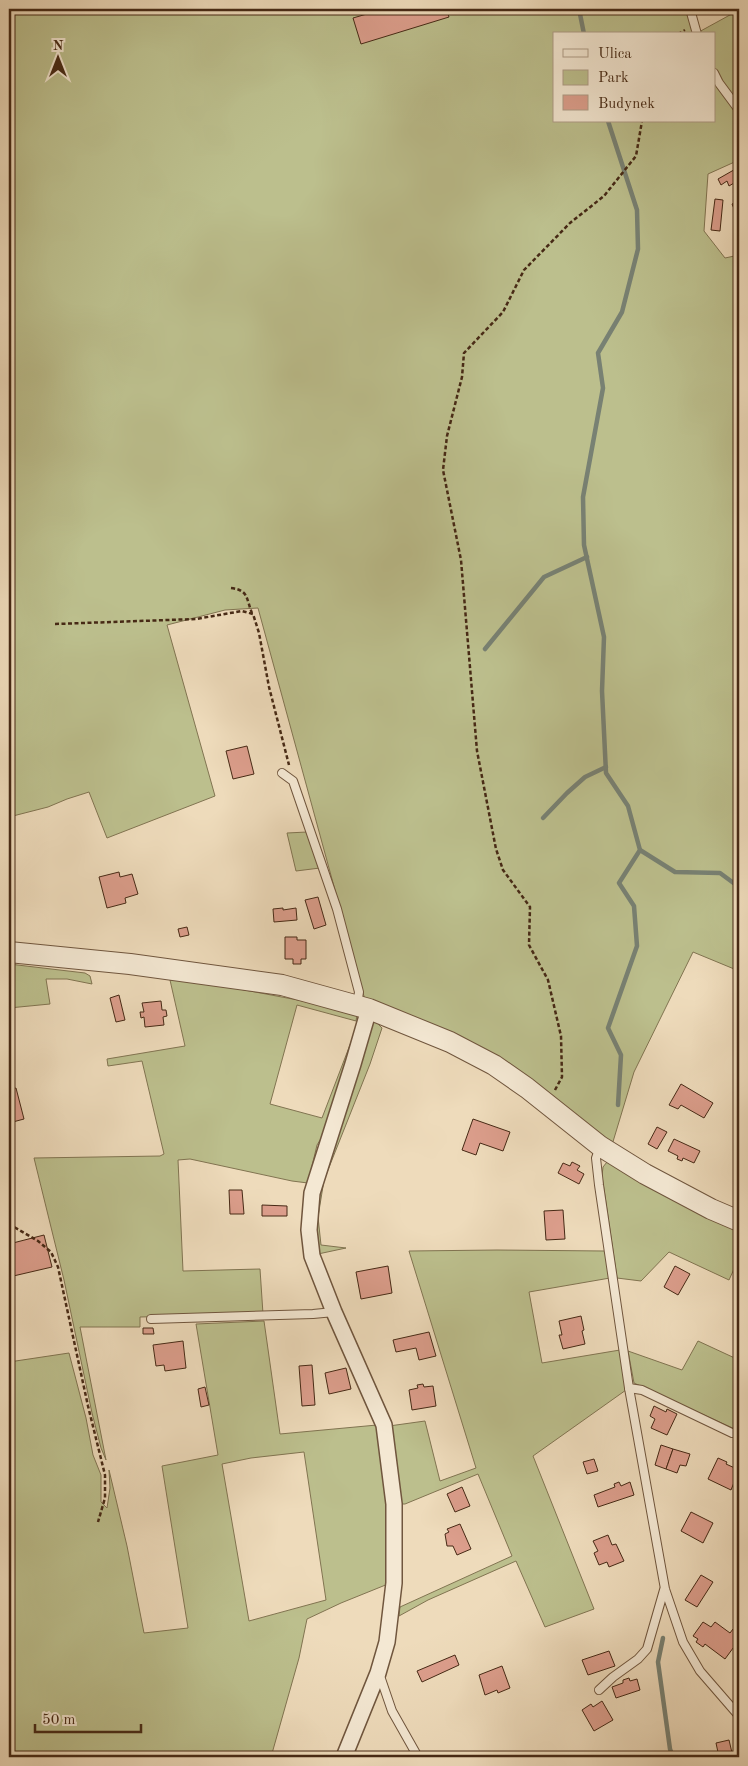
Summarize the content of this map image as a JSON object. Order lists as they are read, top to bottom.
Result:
{
  "legend": ["Ulica", "Park", "Budynek"],
  "scale_bar": "50 m",
  "north": "top"
}
